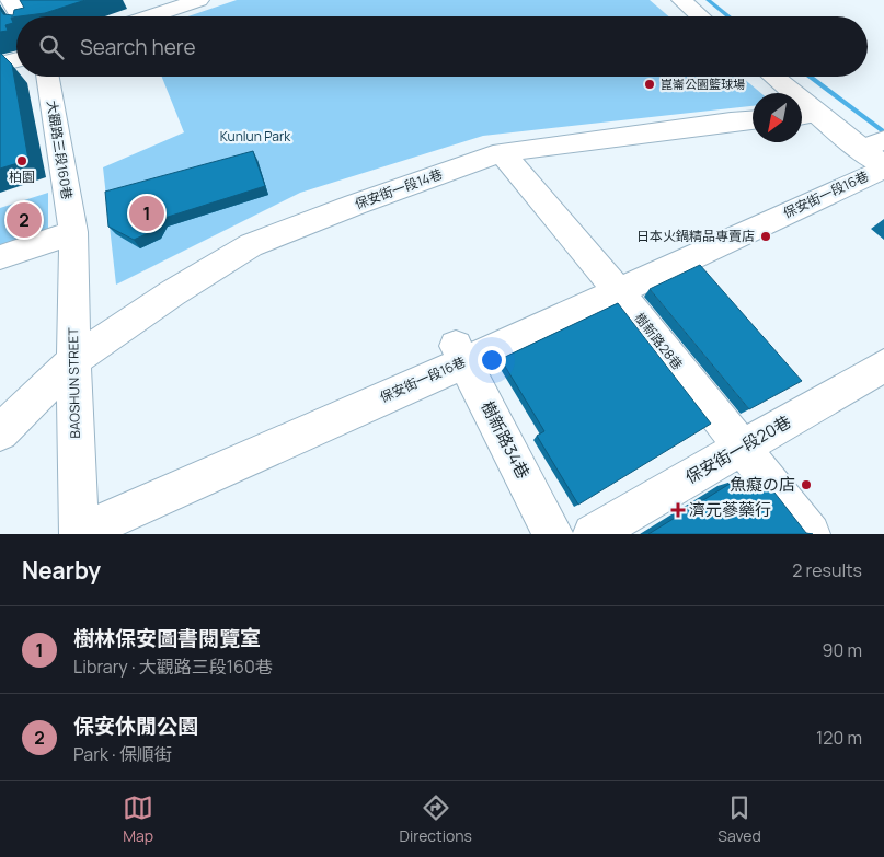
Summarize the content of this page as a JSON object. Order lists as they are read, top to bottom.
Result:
{
  "streets": {
    "street": [
      "大觀路三段160巷",
      "保安街一段14巷",
      "保安街一段16巷",
      "樹新路28巷",
      "BAOSHUN STREET",
      "樹新路34巷",
      "保安街一段20巷"
    ]
  },
  "crossings": [
    ["大觀路三段160巷", "BAOSHUN STREET"],
    ["保安街一段14巷", "樹新路28巷"],
    ["保安街一段14巷", "BAOSHUN STREET"],
    ["保安街一段16巷", "樹新路28巷"],
    ["保安街一段16巷", "BAOSHUN STREET"],
    ["保安街一段16巷", "樹新路34巷"],
    ["樹新路28巷", "保安街一段20巷"]
  ],
  "parks": ["Kunlun Park"],
  "places": {
    "other": [
      "崑崙公園籃球場",
      "柏園",
      "日本火鍋精品專賣店",
      "魚癡の店"
    ],
    "health": ["濟元蔘藥行"]
  },
  "north": "bottom left",
  "page": {
    "search": "Search here",
    "pins": ["1", "2"],
    "heading": ["Nearby", "2 results"],
    "list": [
      {
        "mark": "1",
        "name": "樹林保安圖書閱覽室",
        "note": "Library · 大觀路三段160巷",
        "value": "90 m"
      },
      {
        "mark": "2",
        "name": "保安休閒公園",
        "note": "Park · 保順街",
        "value": "120 m"
      }
    ],
    "nav": ["Map", "Directions", "Saved"]
  }
}
